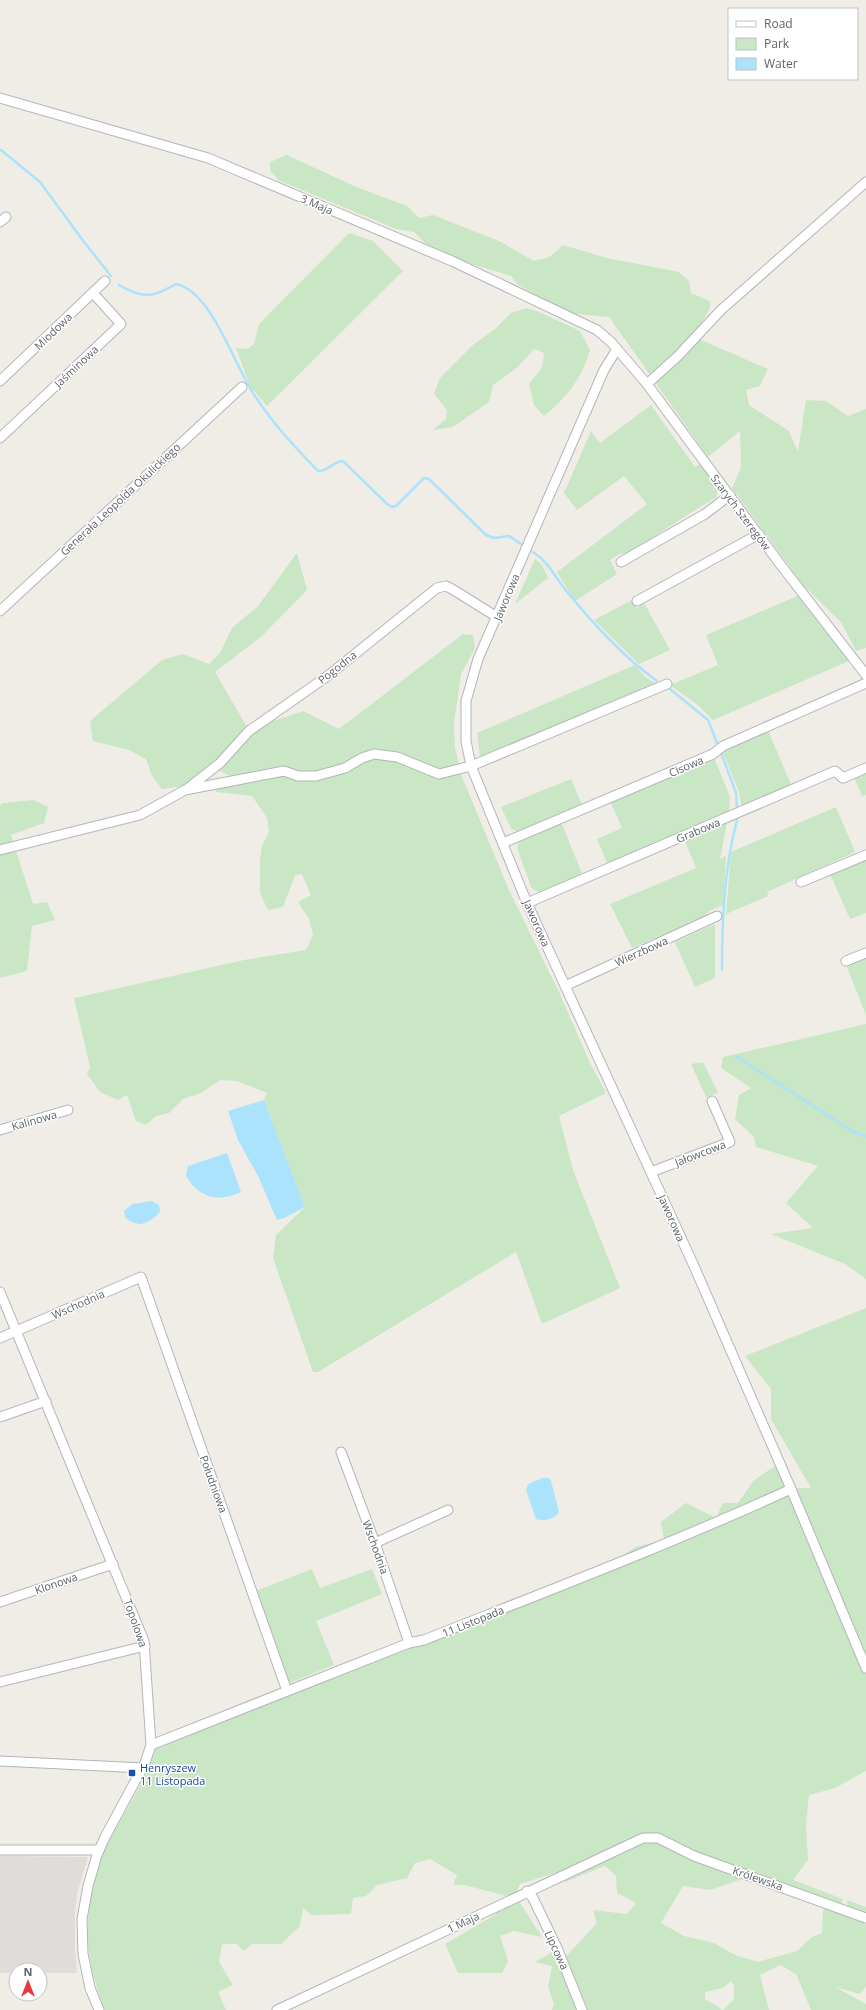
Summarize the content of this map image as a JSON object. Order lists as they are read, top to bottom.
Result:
{
  "streets": {
    "street": [
      "3 Maja",
      "Miodowa",
      "Jaśminowa",
      "Generała Leopolda Okulickiego",
      "Szarych Szeregów",
      "Jaworowa",
      "Pogodna",
      "Cisowa",
      "Grabowa",
      "Wierzbowa",
      "Kalinowa",
      "Jałowcowa",
      "Wschodnia",
      "Południowa",
      "Klonowa",
      "11 Listopada",
      "Topolowa",
      "Królewska",
      "1 Maja",
      "Lipcowa"
    ]
  },
  "crossings": [
    ["3 Maja", "Szarych Szeregów"],
    ["3 Maja", "Jaworowa"],
    ["Miodowa", "Jaśminowa"],
    ["Szarych Szeregów", "Jaworowa"],
    ["Jaworowa", "Pogodna"],
    ["Jaworowa", "Cisowa"],
    ["Jaworowa", "Grabowa"],
    ["Jaworowa", "Wierzbowa"],
    ["Jaworowa", "Jałowcowa"],
    ["Jaworowa", "11 Listopada"],
    ["Wschodnia", "Południowa"],
    ["Wschodnia", "11 Listopada"],
    ["Wschodnia", "Topolowa"],
    ["Południowa", "11 Listopada"],
    ["Klonowa", "Topolowa"],
    ["11 Listopada", "Topolowa"],
    ["Królewska", "1 Maja"],
    ["1 Maja", "Lipcowa"]
  ],
  "places": {
    "transit": ["Henryszew 11 Listopada"]
  },
  "legend": ["Road", "Park", "Water"],
  "north": "top"
}
